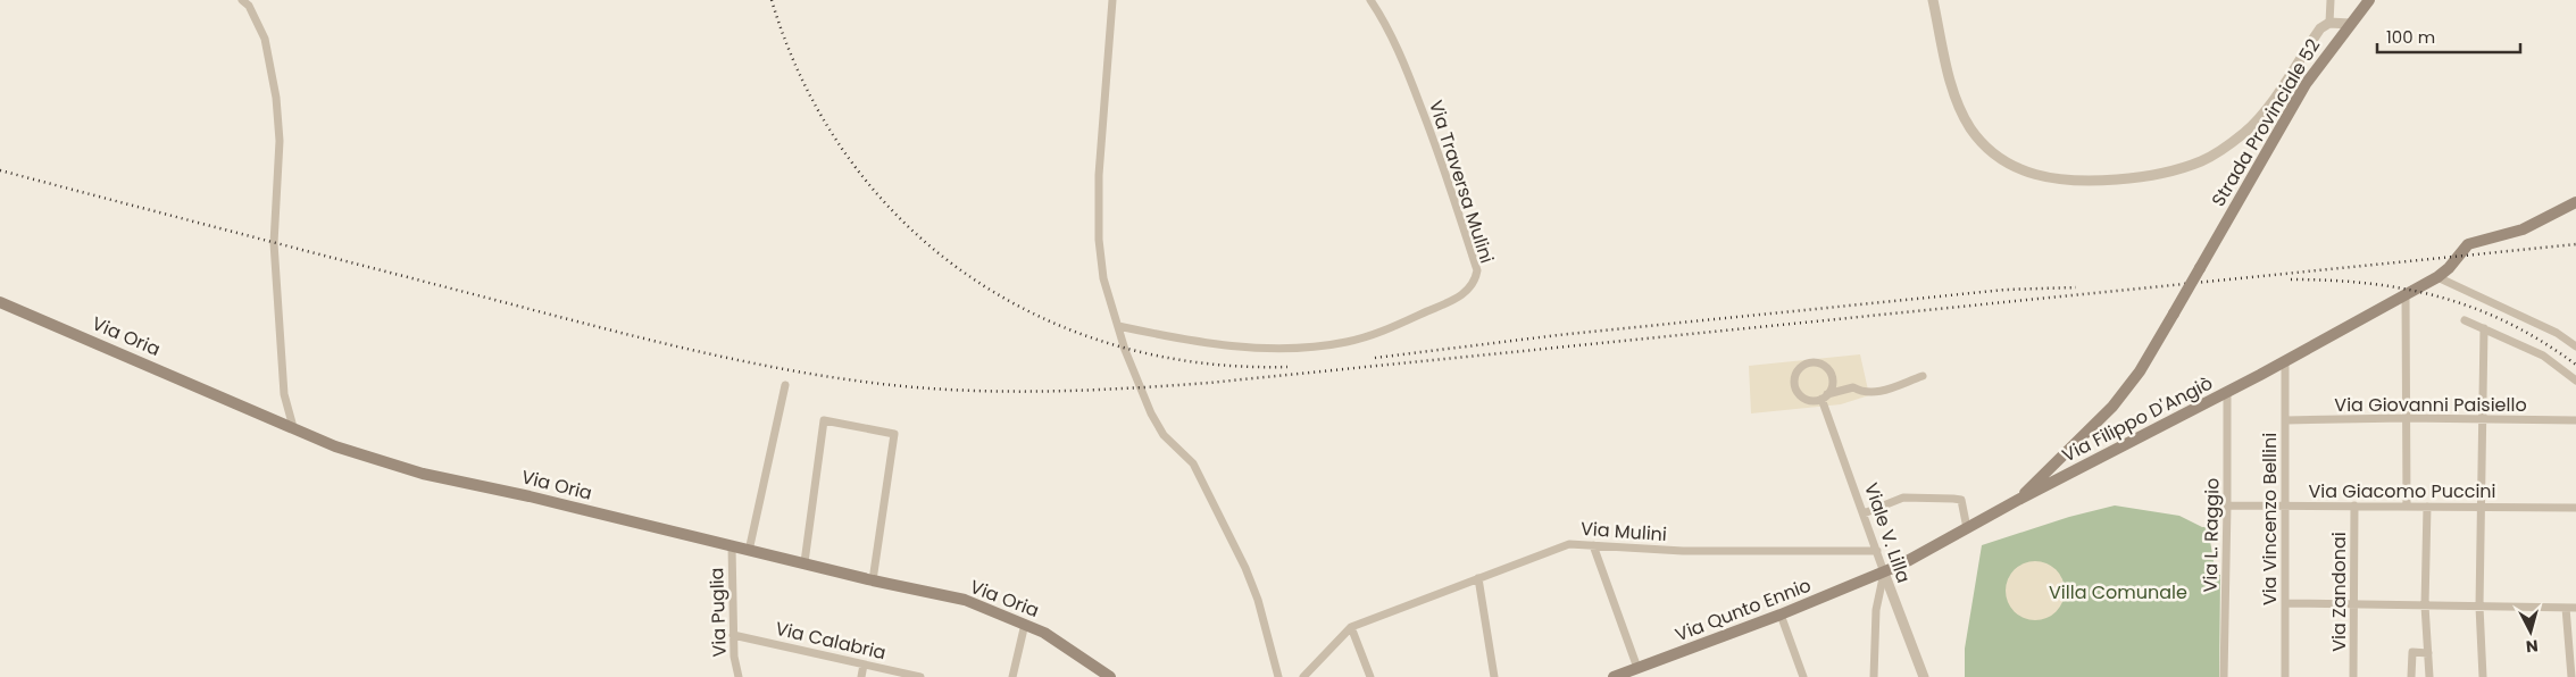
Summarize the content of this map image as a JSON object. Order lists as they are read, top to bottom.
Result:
{
  "streets": {
    "main road": [
      "Strada Provinciale 52",
      "Via Oria",
      "Via Filippo D'Angiò",
      "Via Qunto Ennio"
    ],
    "street": [
      "Via Traversa Mulini",
      "Via Giovanni Paisiello",
      "Via Giacomo Puccini",
      "Via Vincenzo Bellini",
      "Via Mulini",
      "Viale V. Lilla",
      "Via L. Raggio",
      "Via Zandonai",
      "Via Puglia",
      "Via Calabria"
    ]
  },
  "crossings": [
    ["Strada Provinciale 52", "Via Filippo D'Angiò"],
    ["Via Oria", "Via Puglia"],
    ["Via Giovanni Paisiello", "Via Vincenzo Bellini"],
    ["Via Filippo D'Angiò", "Via Vincenzo Bellini"],
    ["Via Filippo D'Angiò", "Viale V. Lilla"],
    ["Via Filippo D'Angiò", "Via L. Raggio"],
    ["Via Filippo D'Angiò", "Via Qunto Ennio"],
    ["Via Giacomo Puccini", "Via Vincenzo Bellini"],
    ["Via Giacomo Puccini", "Via L. Raggio"],
    ["Via Giacomo Puccini", "Via Zandonai"],
    ["Via Mulini", "Viale V. Lilla"],
    ["Viale V. Lilla", "Via Qunto Ennio"],
    ["Via Puglia", "Via Calabria"]
  ],
  "parks": ["Villa Comunale"],
  "scale_bar": "100 m",
  "north": "bottom"
}
